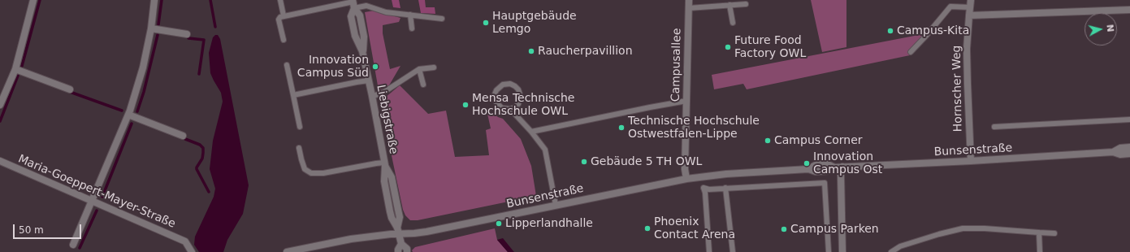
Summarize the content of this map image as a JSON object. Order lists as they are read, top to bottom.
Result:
{
  "streets": {
    "street": [
      "Campusallee",
      "Hornscher Weg",
      "Liebigstraße",
      "Bunsenstraße",
      "Maria-Goeppert-Mayer-Straße"
    ]
  },
  "crossings": [
    ["Campusallee", "Bunsenstraße"],
    ["Hornscher Weg", "Bunsenstraße"],
    ["Liebigstraße", "Bunsenstraße"]
  ],
  "places": [
    "Hauptgebäude Lemgo",
    "Campus-Kita",
    "Future Food Factory OWL",
    "Raucherpavillion",
    "Innovation Campus Süd",
    "Mensa Technische Hochschule OWL",
    "Technische Hochschule Ostwestfalen-Lippe",
    "Campus Corner",
    "Gebäude 5 TH OWL",
    "Innovation Campus Ost",
    "Lipperlandhalle",
    "Phoenix Contact Arena",
    "Campus Parken"
  ],
  "scale_bar": "50 m",
  "north": "right"
}
